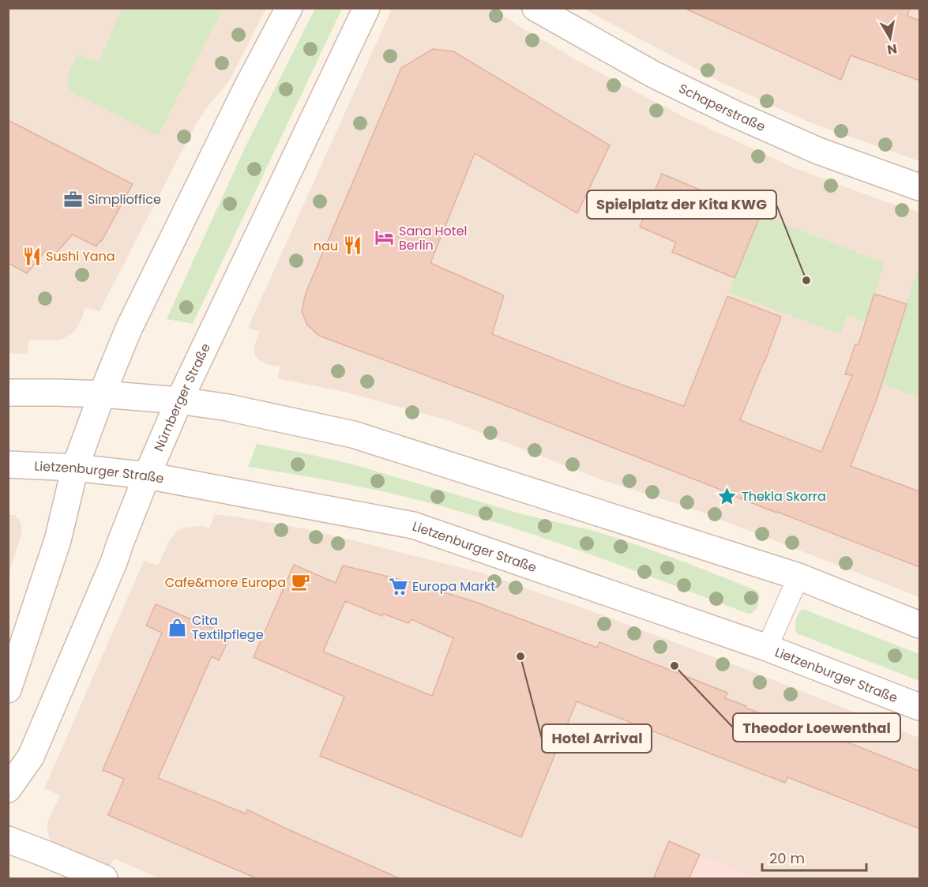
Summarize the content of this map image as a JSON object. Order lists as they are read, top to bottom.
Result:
{
  "streets": {
    "main road": ["Schaperstraße", "Nürnberger Straße", "Lietzenburger Straße"]
  },
  "crossings": [
    ["Nürnberger Straße", "Lietzenburger Straße"]
  ],
  "places": {
    "office": ["Simplioffice"],
    "hotel": ["Sana Hotel Berlin"],
    "restaurant": ["nau", "Sushi Yana"],
    "other": ["Spielplatz der Kita KWG", "Hotel Arrival", "Theodor Loewenthal"],
    "place": ["Thekla Skorra"],
    "cafe": ["Cafe&more Europa"],
    "supermarket": ["Europa Markt"],
    "shop": ["Cita Textilpflege"]
  },
  "scale_bar": "20 m",
  "north": "bottom"
}
